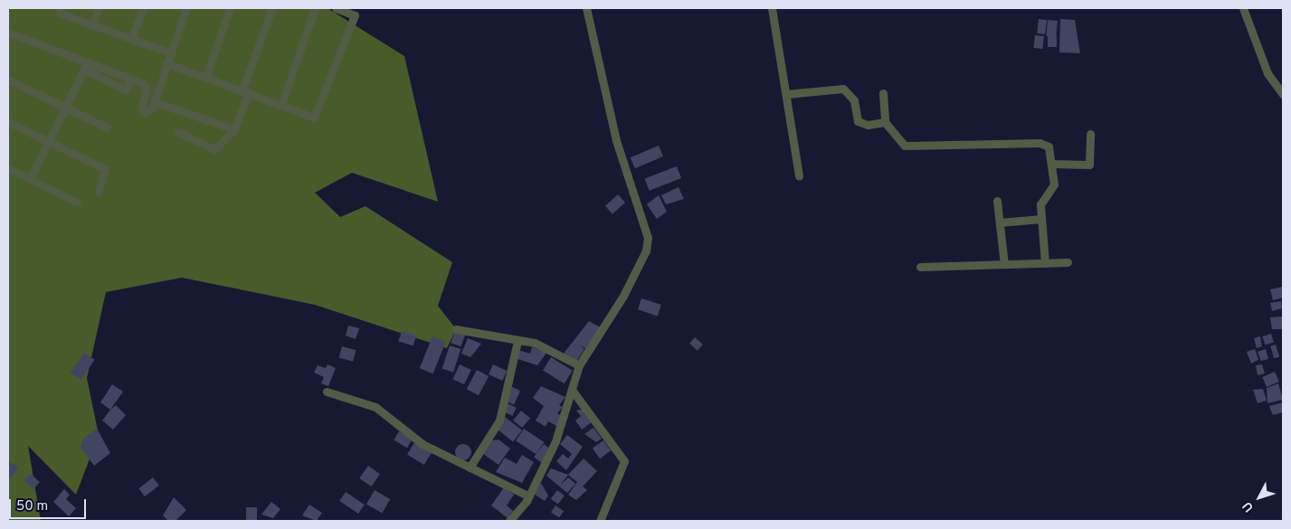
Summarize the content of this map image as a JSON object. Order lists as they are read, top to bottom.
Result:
{
  "scale_bar": "50 m",
  "north": "bottom left"
}
